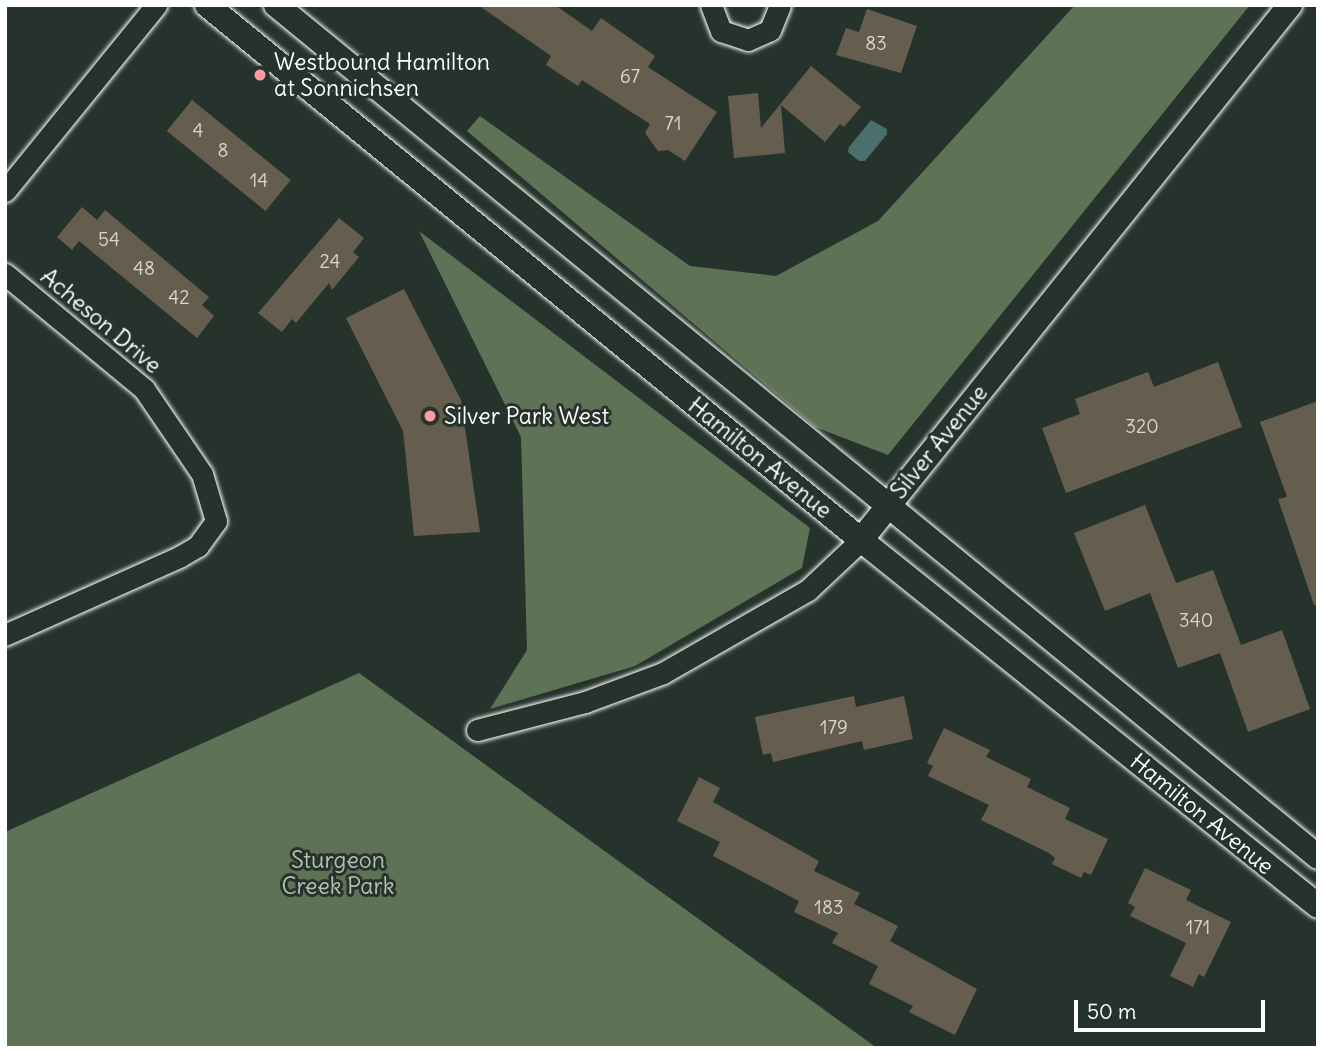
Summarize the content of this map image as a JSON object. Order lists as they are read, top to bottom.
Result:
{
  "streets": {
    "street": ["Acheson Drive", "Silver Avenue", "Hamilton Avenue"]
  },
  "crossings": [
    ["Silver Avenue", "Hamilton Avenue"]
  ],
  "parks": ["Sturgeon Creek Park"],
  "places": ["Westbound Hamilton at Sonnichsen", "Silver Park West"],
  "house_numbers": [
    "83",
    "67",
    "71",
    "4",
    "8",
    "14",
    "54",
    "24",
    "48",
    "42",
    "320",
    "340",
    "179",
    "183",
    "171"
  ],
  "scale_bar": "50 m"
}
